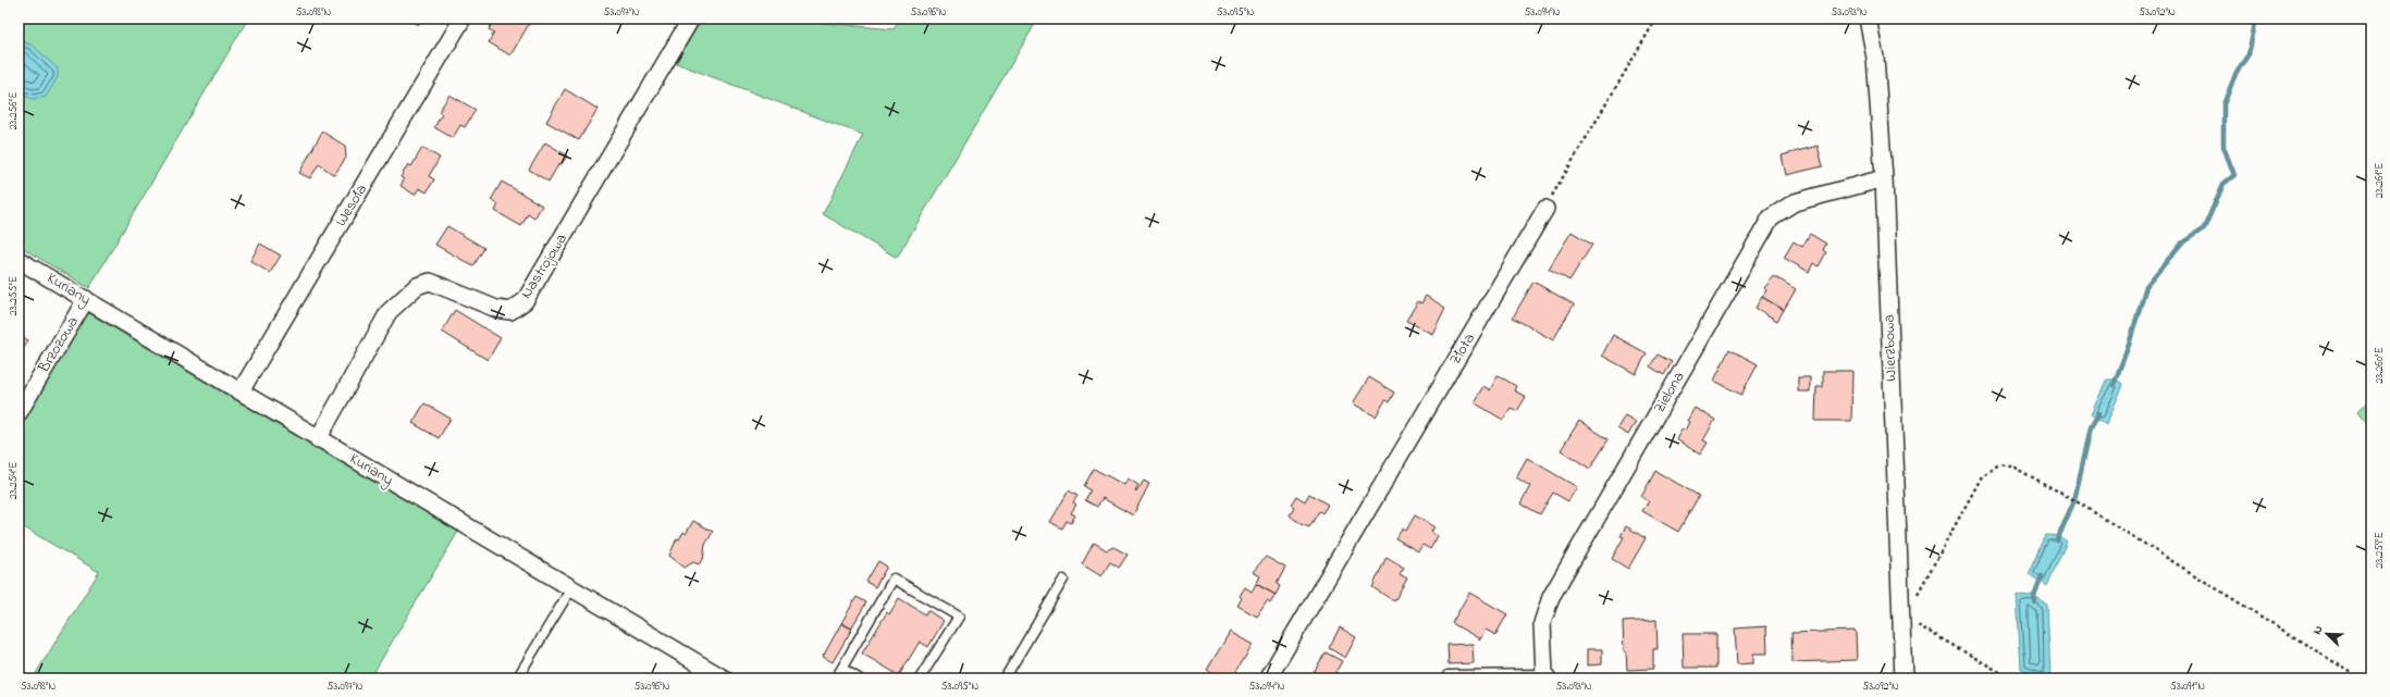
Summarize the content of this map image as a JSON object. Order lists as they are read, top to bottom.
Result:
{
  "streets": {
    "street": [
      "Wesoła",
      "Nastrojowa",
      "Kuriany",
      "Brzozowa",
      "Wierzbowa",
      "Złota",
      "Zielona"
    ]
  },
  "crossings": [
    ["Wesoła", "Kuriany"],
    ["Nastrojowa", "Kuriany"],
    ["Kuriany", "Brzozowa"],
    ["Wierzbowa", "Zielona"]
  ],
  "north": "top left",
  "coordinates": [
    "53.098°N",
    "53.097°N",
    "53.096°N",
    "53.095°N",
    "53.094°N",
    "53.093°N",
    "53.092°N",
    "23.256°E",
    "23.261°E",
    "23.255°E",
    "23.260°E",
    "23.254°E",
    "23.259°E",
    "53.091°N"
  ]
}
